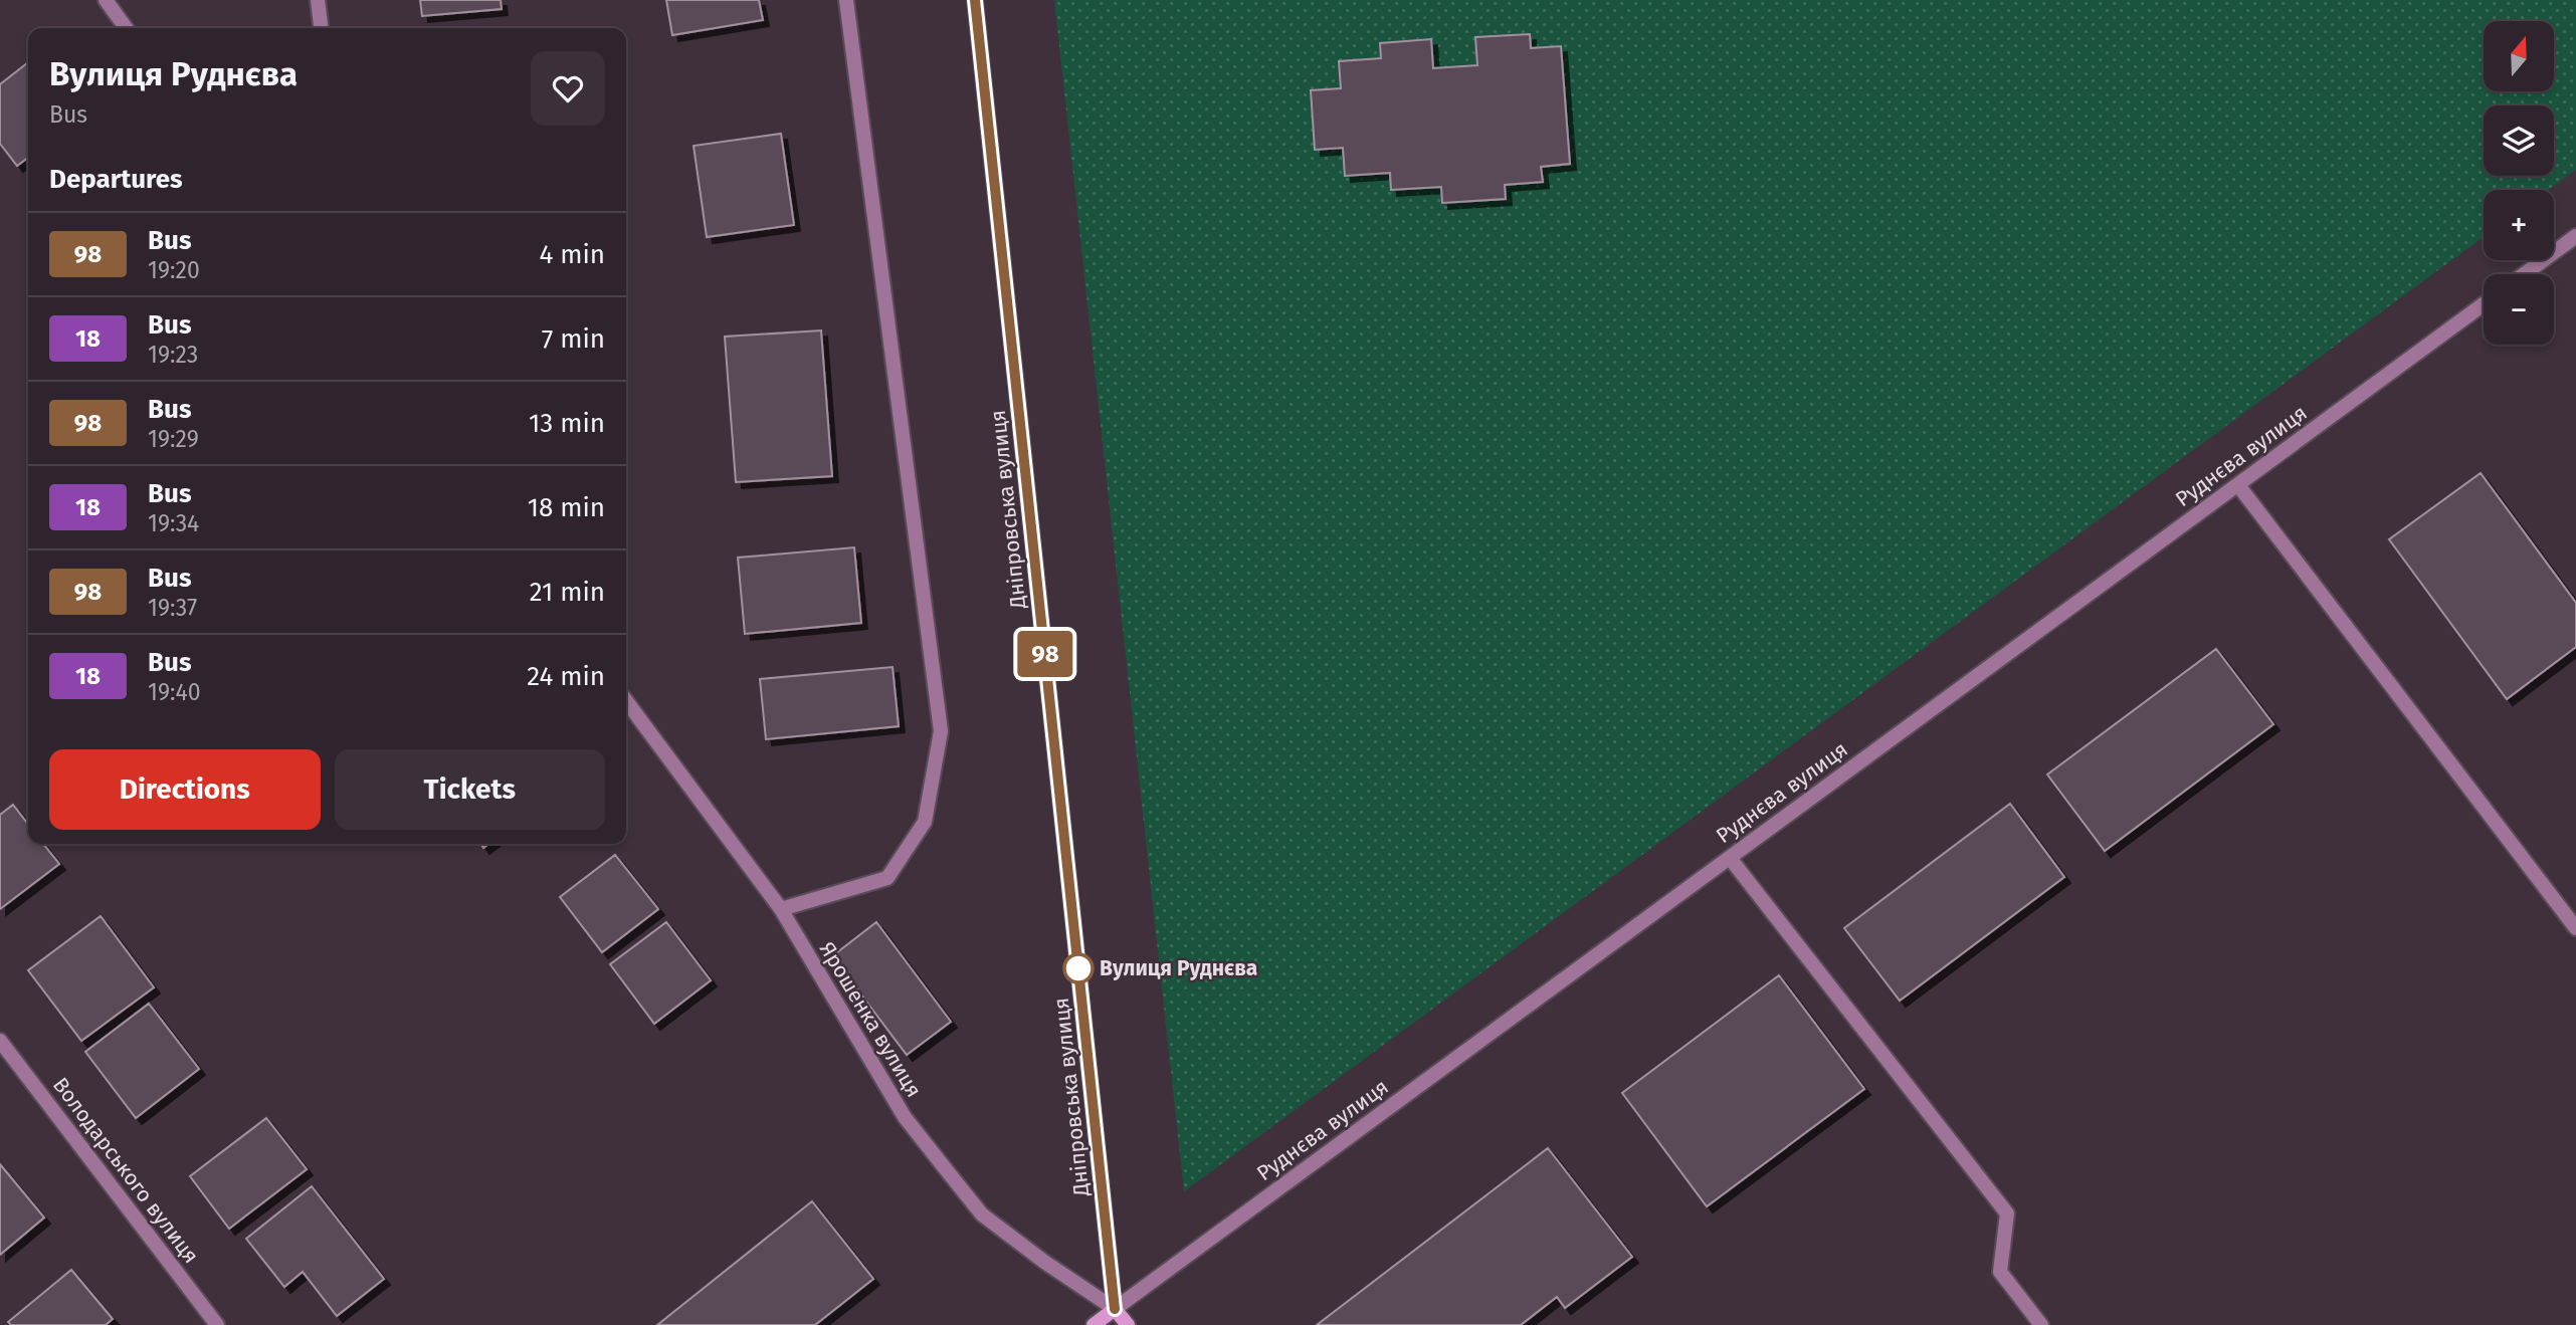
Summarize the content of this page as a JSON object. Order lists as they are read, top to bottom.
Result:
{
  "streets": {
    "street": [
      "Руднєва вулиця",
      "Дніпровська вулиця",
      "Ярошенка вулиця",
      "Володарського вулиця"
    ]
  },
  "crossings": [
    ["Руднєва вулиця", "Дніпровська вулиця"],
    ["Руднєва вулиця", "Ярошенка вулиця"],
    ["Дніпровська вулиця", "Ярошенка вулиця"]
  ],
  "places": ["Вулиця Руднєва"],
  "lines": ["bus line 98"],
  "north": "top",
  "page": {
    "on_map": "98",
    "map_buttons": ["+", "−"],
    "heading": [
      ["Вулиця Руднєва", "Bus"],
      "Departures"
    ],
    "list": [
      {
        "mark": "98",
        "name": "Bus",
        "note": "19:20",
        "value": "4 min"
      },
      {
        "mark": "18",
        "name": "Bus",
        "note": "19:23",
        "value": "7 min"
      },
      {
        "mark": "98",
        "name": "Bus",
        "note": "19:29",
        "value": "13 min"
      },
      {
        "mark": "18",
        "name": "Bus",
        "note": "19:34",
        "value": "18 min"
      },
      {
        "mark": "98",
        "name": "Bus",
        "note": "19:37",
        "value": "21 min"
      },
      {
        "mark": "18",
        "name": "Bus",
        "note": "19:40",
        "value": "24 min"
      }
    ],
    "buttons": ["Directions", "Tickets"]
  }
}
